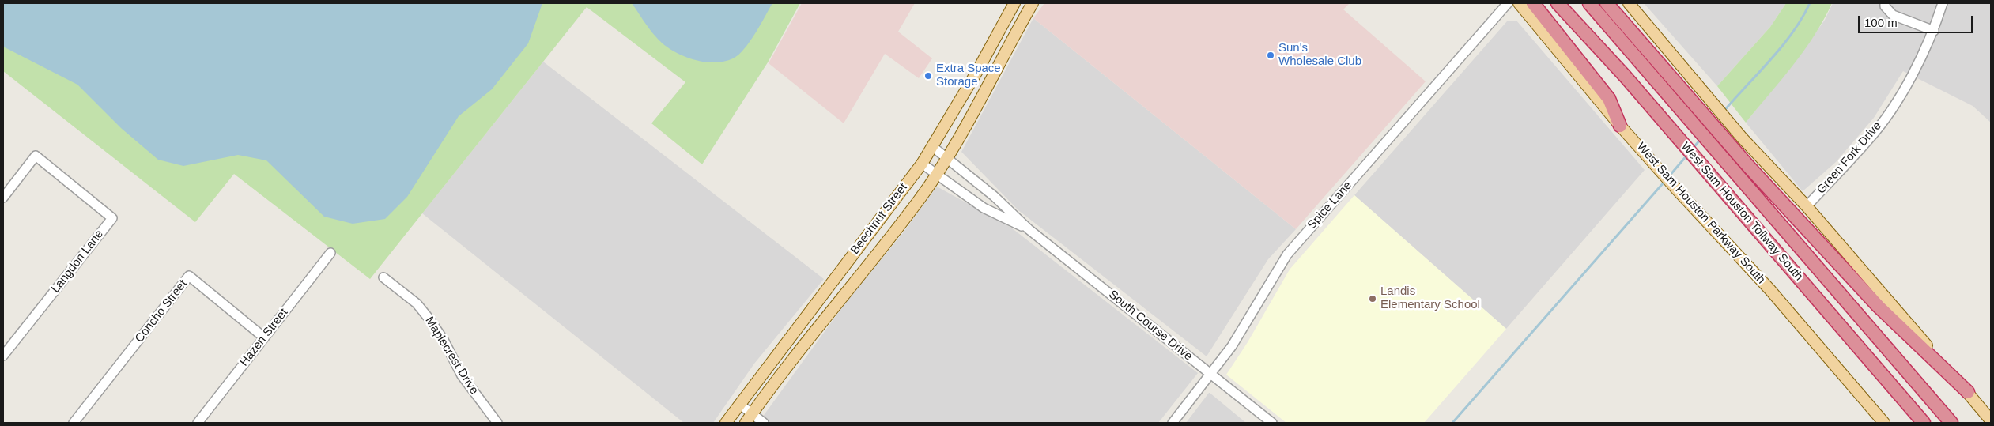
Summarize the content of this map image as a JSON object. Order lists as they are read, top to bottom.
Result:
{
  "streets": {
    "highway": ["West Sam Houston Tollway South"],
    "main road": ["West Sam Houston Parkway South", "Beechnut Street"],
    "street": [
      "Green Fork Drive",
      "Spice Lane",
      "Langdon Lane",
      "Concho Street",
      "South Course Drive",
      "Hazen Street",
      "Maplecrest Drive"
    ]
  },
  "crossings": [
    ["Spice Lane", "South Course Drive"],
    ["Beechnut Street", "South Course Drive"],
    ["Concho Street", "Hazen Street"]
  ],
  "places": ["Sun's Wholesale Club", "Extra Space Storage", "Landis Elementary School"],
  "scale_bar": "100 m"
}
